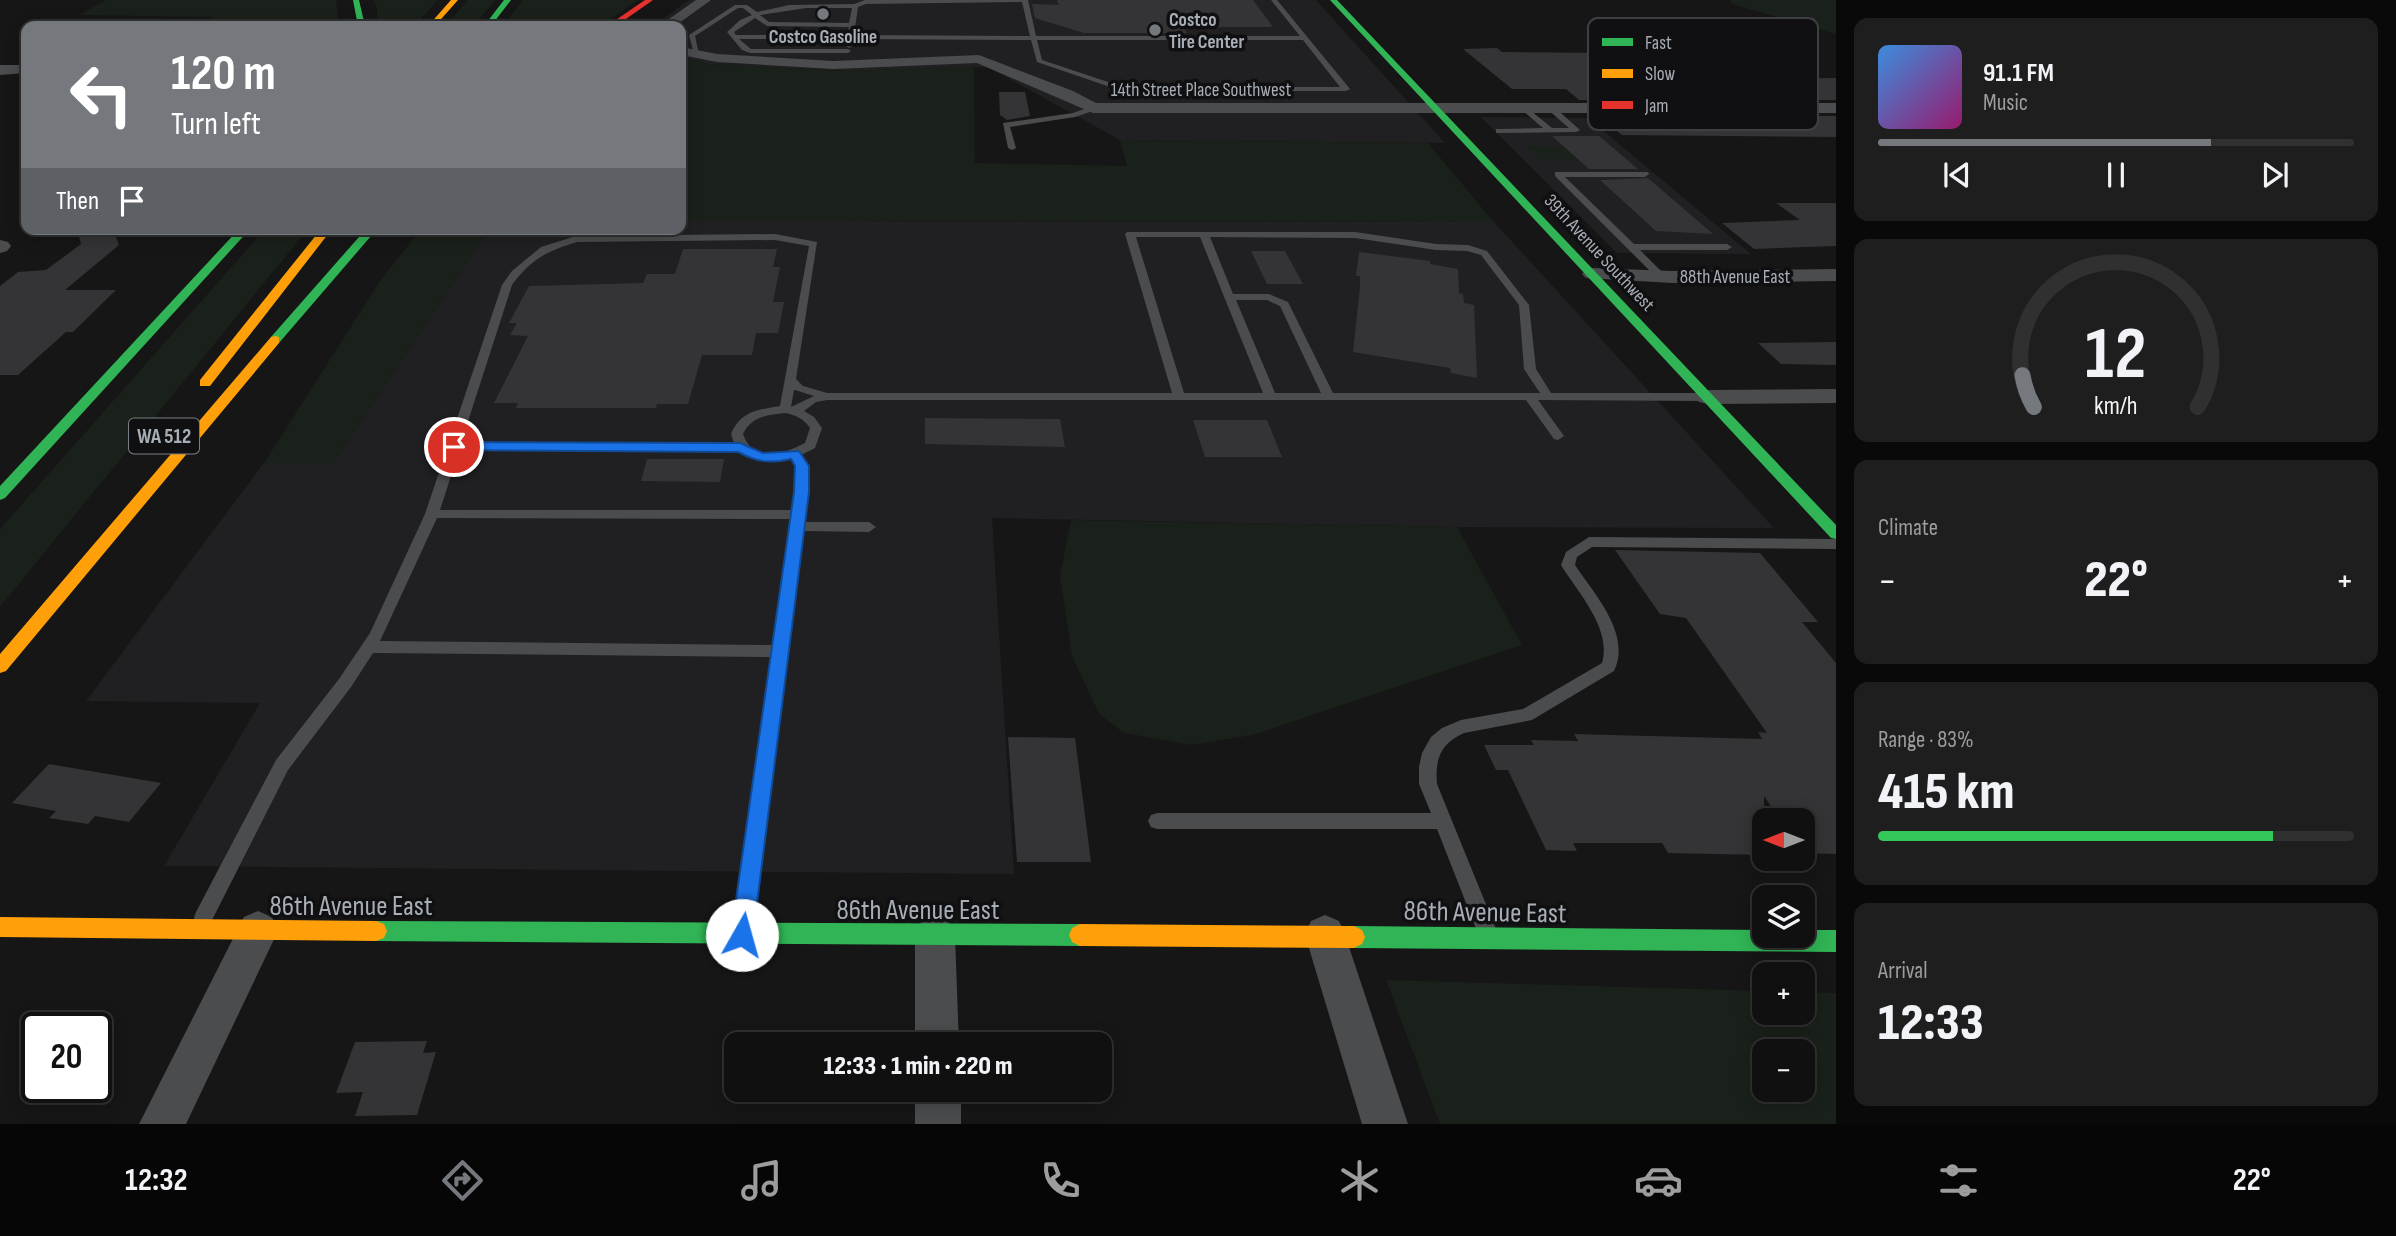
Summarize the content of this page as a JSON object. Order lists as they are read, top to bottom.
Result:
{
  "streets": {
    "main road": ["39th Avenue Southwest", "WA 512", "86th Avenue East"],
    "street": ["14th Street Place Southwest", "88th Avenue East"]
  },
  "crossings": [
    ["14th Street Place Southwest", "39th Avenue Southwest"],
    ["39th Avenue Southwest", "88th Avenue East"]
  ],
  "places": ["Costco Gasoline", "Costco Tire Center"],
  "legend": ["Fast", "Slow", "Jam"],
  "north": "left",
  "page": {
    "turn": ["120 m", "Turn left"],
    "song": ["91.1 FM", "Music"],
    "then": "Then",
    "tile": [
      "Climate",
      ["Range · 83%", "415 km"],
      ["Arrival", "12:33"]
    ],
    "heat": ["−", "22°", "+"],
    "map_buttons": ["+", "−"],
    "limit": "20",
    "trip": "12:33 · 1 min · 220 m",
    "tabs": ["12:32", "22°"],
    "gauge": ["12", "km/h"]
  }
}
